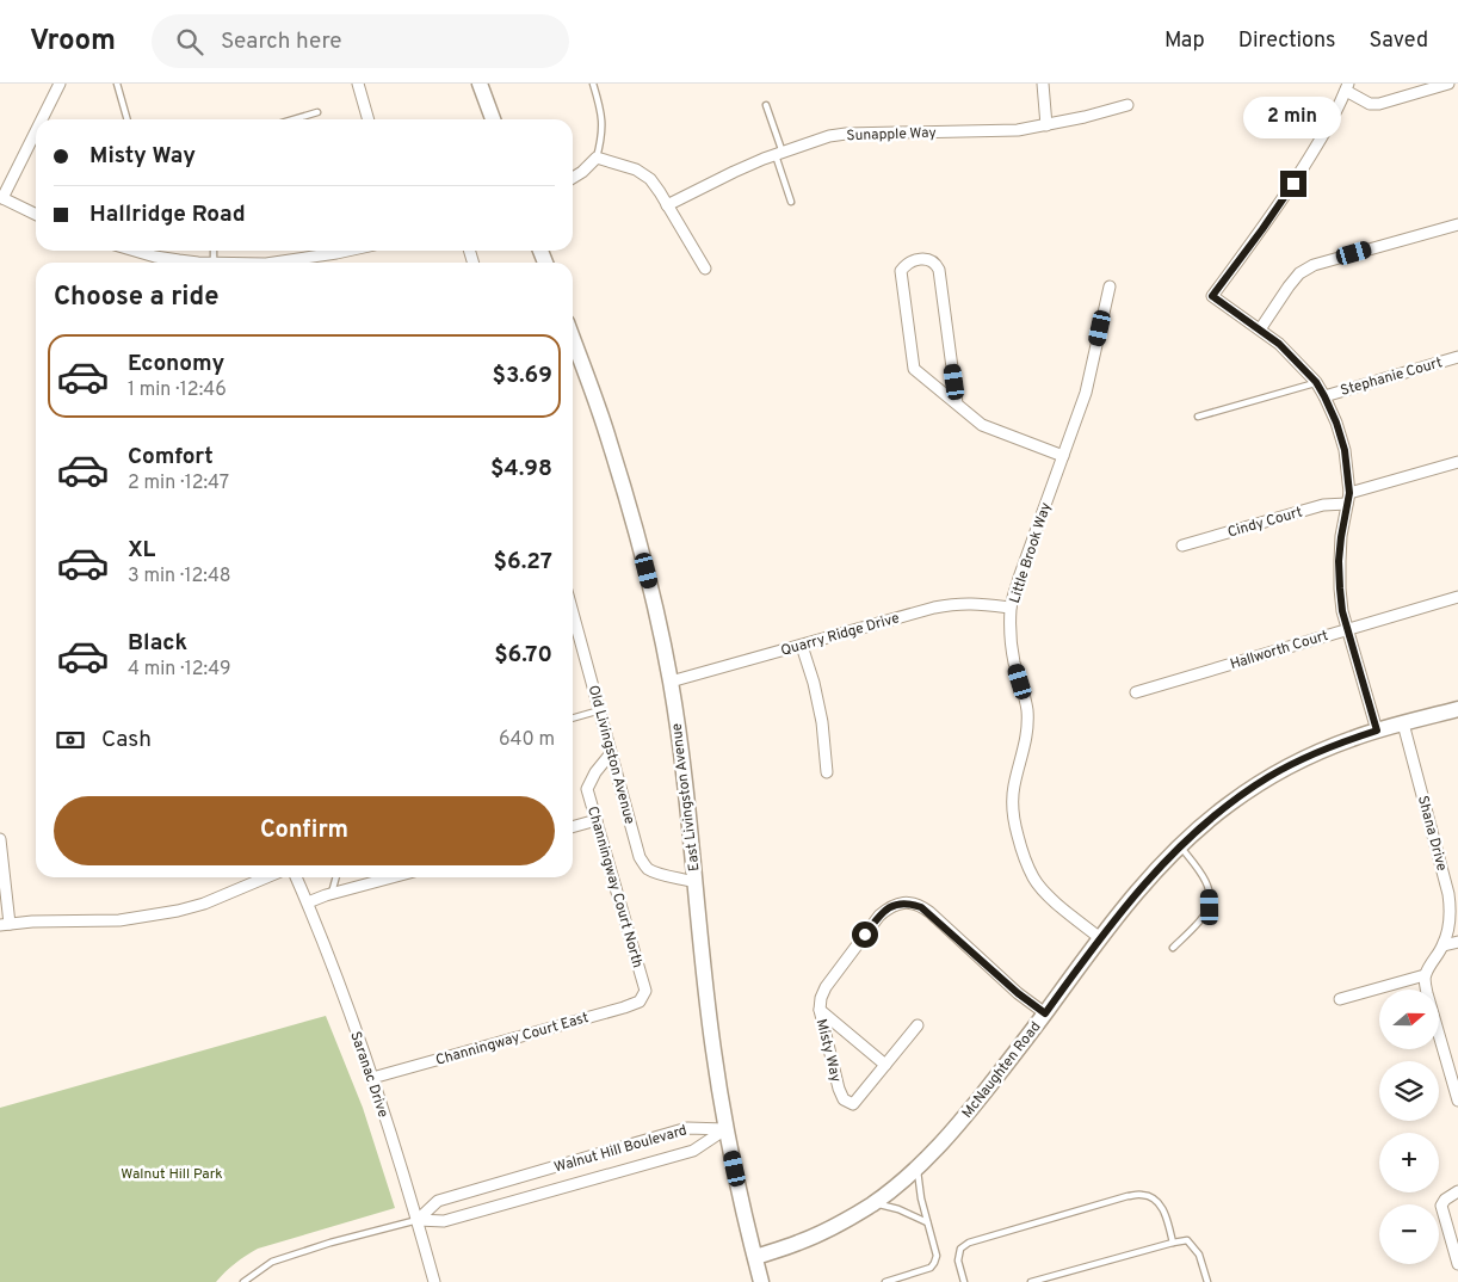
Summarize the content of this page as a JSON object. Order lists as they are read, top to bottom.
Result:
{
  "streets": {
    "main road": ["East Livingston Avenue", "McNaughten Road"],
    "street": [
      "Sunapple Way",
      "Stephanie Court",
      "Cindy Court",
      "Little Brook Way",
      "Quarry Ridge Drive",
      "Hallworth Court",
      "Old Livingston Avenue",
      "Shana Drive",
      "Channingway Court North",
      "Channingway Court East",
      "Misty Way",
      "Saranac Drive",
      "Walnut Hill Boulevard"
    ]
  },
  "crossings": [
    ["Little Brook Way", "Quarry Ridge Drive"],
    ["Little Brook Way", "McNaughten Road"],
    ["Quarry Ridge Drive", "East Livingston Avenue"],
    ["Old Livingston Avenue", "East Livingston Avenue"],
    ["Old Livingston Avenue", "Channingway Court North"],
    ["East Livingston Avenue", "McNaughten Road"],
    ["East Livingston Avenue", "Walnut Hill Boulevard"],
    ["Shana Drive", "McNaughten Road"],
    ["Channingway Court North", "Channingway Court East"],
    ["Channingway Court East", "Saranac Drive"],
    ["Misty Way", "McNaughten Road"],
    ["Saranac Drive", "Walnut Hill Boulevard"]
  ],
  "parks": ["Walnut Hill Park"],
  "north": "right",
  "page": {
    "header": "Vroom",
    "search": "Search here",
    "nav": ["Map", "Directions", "Saved"],
    "bubble": "2 min",
    "banner": ["Misty Way", "Hallridge Road"],
    "heading": "Choose a ride",
    "list": [
      {
        "name": "Economy",
        "note": "1 min · 12:46",
        "value": "$3.69"
      },
      {
        "name": "Comfort",
        "note": "2 min · 12:47",
        "value": "$4.98"
      },
      {
        "name": "XL",
        "note": "3 min · 12:48",
        "value": "$6.27"
      },
      {
        "name": "Black",
        "note": "4 min · 12:49",
        "value": "$6.70"
      }
    ],
    "pay": ["Cash", "640 m"],
    "buttons": "Confirm",
    "map_buttons": ["+", "−"]
  }
}
